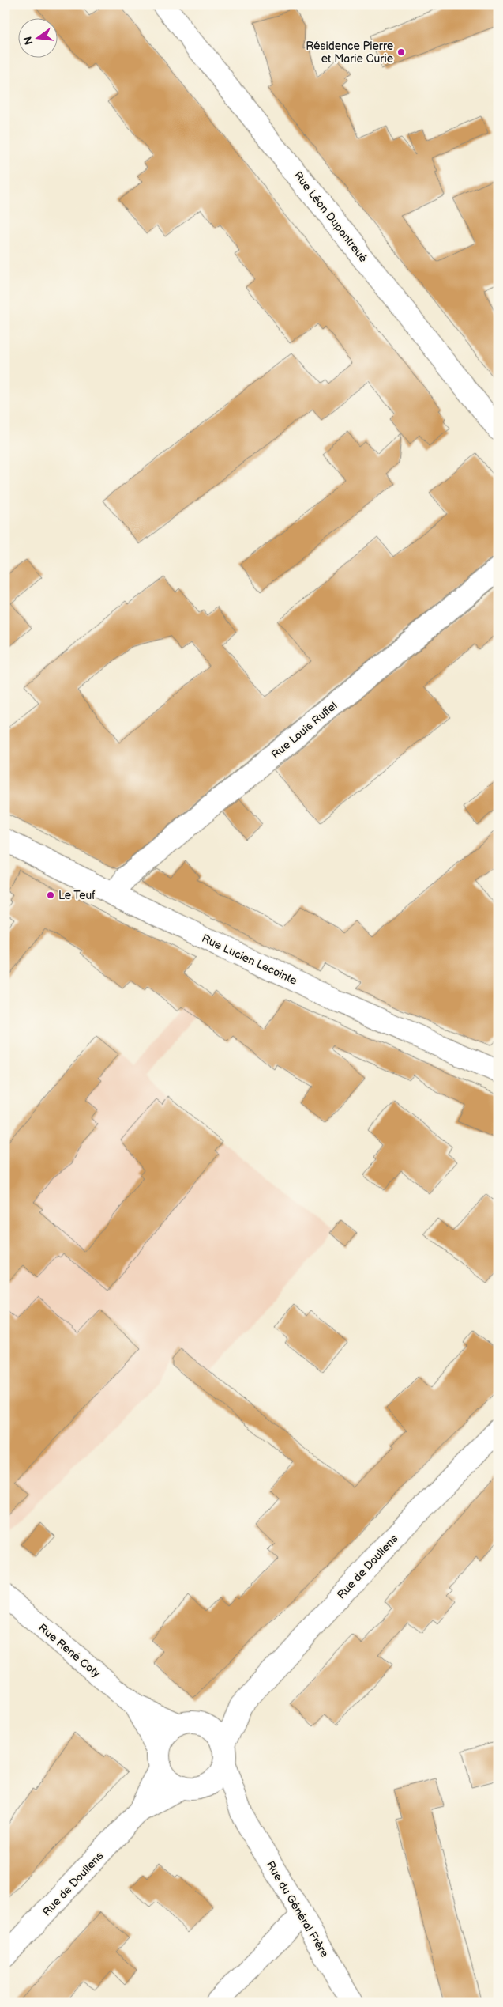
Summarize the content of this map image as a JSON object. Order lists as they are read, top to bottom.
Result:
{
  "streets": {
    "street": [
      "Rue Léon Dupontreué",
      "Rue Louis Ruffel",
      "Rue Lucien Lecointe",
      "Rue de Doullens",
      "Rue René Coty",
      "Rue du Général Frère"
    ]
  },
  "crossings": [
    ["Rue Louis Ruffel", "Rue Lucien Lecointe"],
    ["Rue de Doullens", "Rue René Coty"],
    ["Rue de Doullens", "Rue du Général Frère"],
    ["Rue René Coty", "Rue du Général Frère"]
  ],
  "places": ["Résidence Pierre et Marie Curie", "Le Teuf"],
  "north": "left"
}
